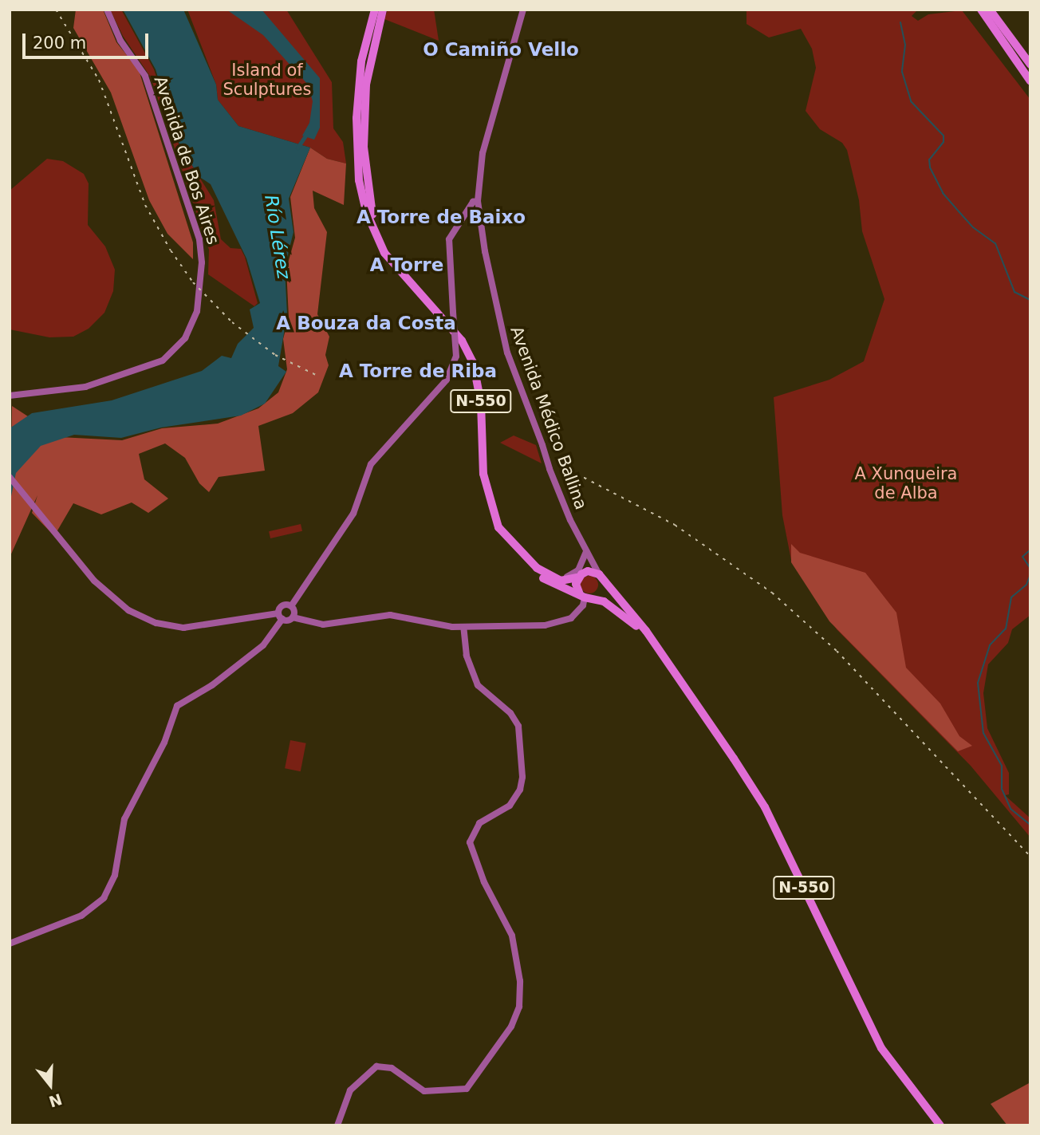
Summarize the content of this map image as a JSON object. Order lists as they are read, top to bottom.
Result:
{
  "streets": {
    "highway": ["N-550"],
    "street": ["Avenida de Bos Aires", "Avenida Médico Ballina"]
  },
  "crossings": [
    ["N-550", "Avenida Médico Ballina"]
  ],
  "districts": [
    "O Camiño Vello",
    "A Torre de Baixo",
    "A Torre",
    "A Bouza da Costa",
    "A Torre de Riba"
  ],
  "water": ["Río Lérez"],
  "parks": ["Island of Sculptures", "A Xunqueira de Alba"],
  "scale_bar": "200 m",
  "north": "bottom"
}
